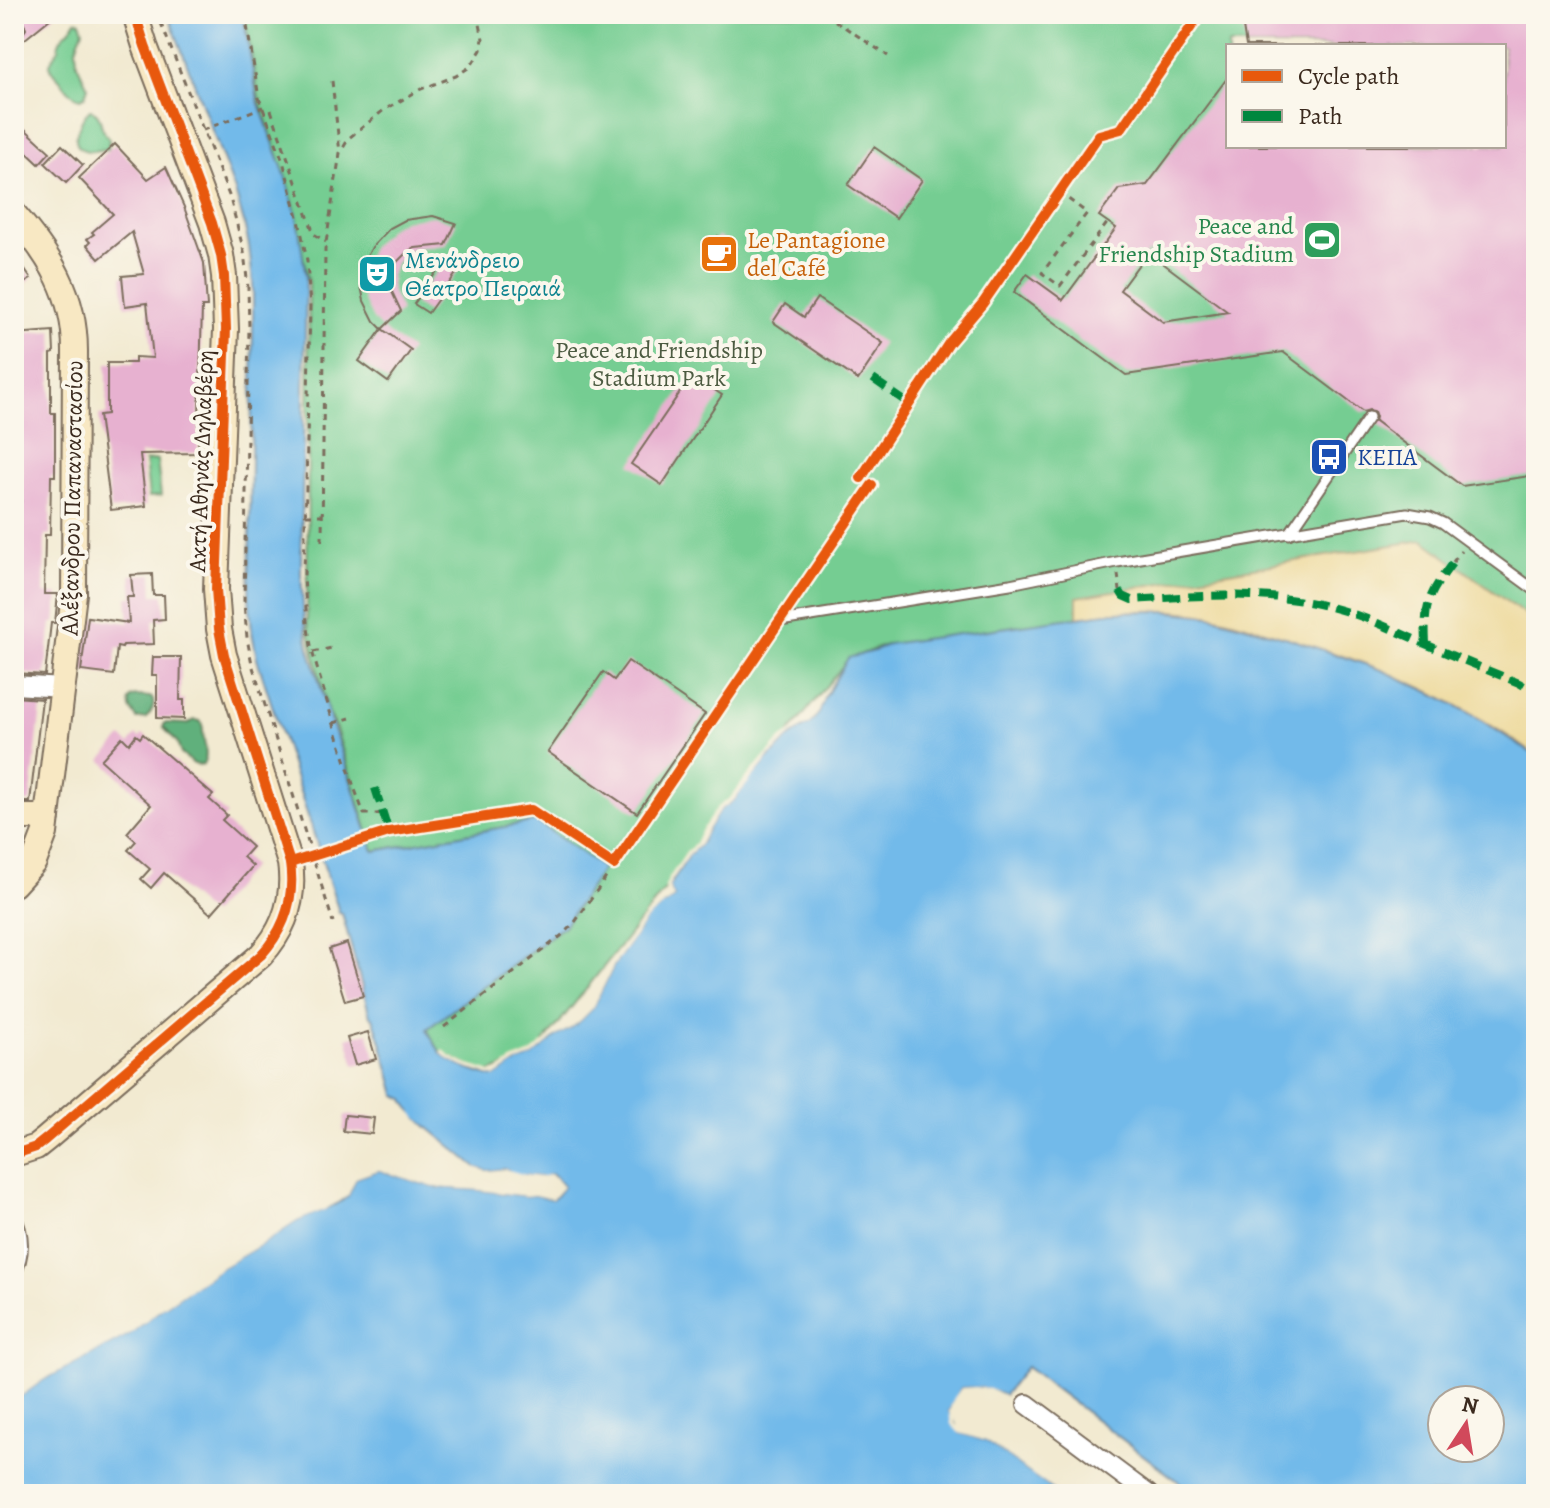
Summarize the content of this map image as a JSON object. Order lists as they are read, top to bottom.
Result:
{
  "streets": {
    "street": ["Ακτή Αθηνάς Δηλαβέρη", "Αλέξανδρου Παπαναστασίου"]
  },
  "parks": ["Peace and Friendship Stadium Park"],
  "places": {
    "sports": ["Peace and Friendship Stadium"],
    "cafe": ["Le Pantagione del Café"],
    "theatre": ["Μενάνδρειο Θέατρο Πειραιά"],
    "bus stop": ["ΚΕΠΑ"]
  },
  "legend": ["Cycle path", "Path"],
  "north": "top"
}
